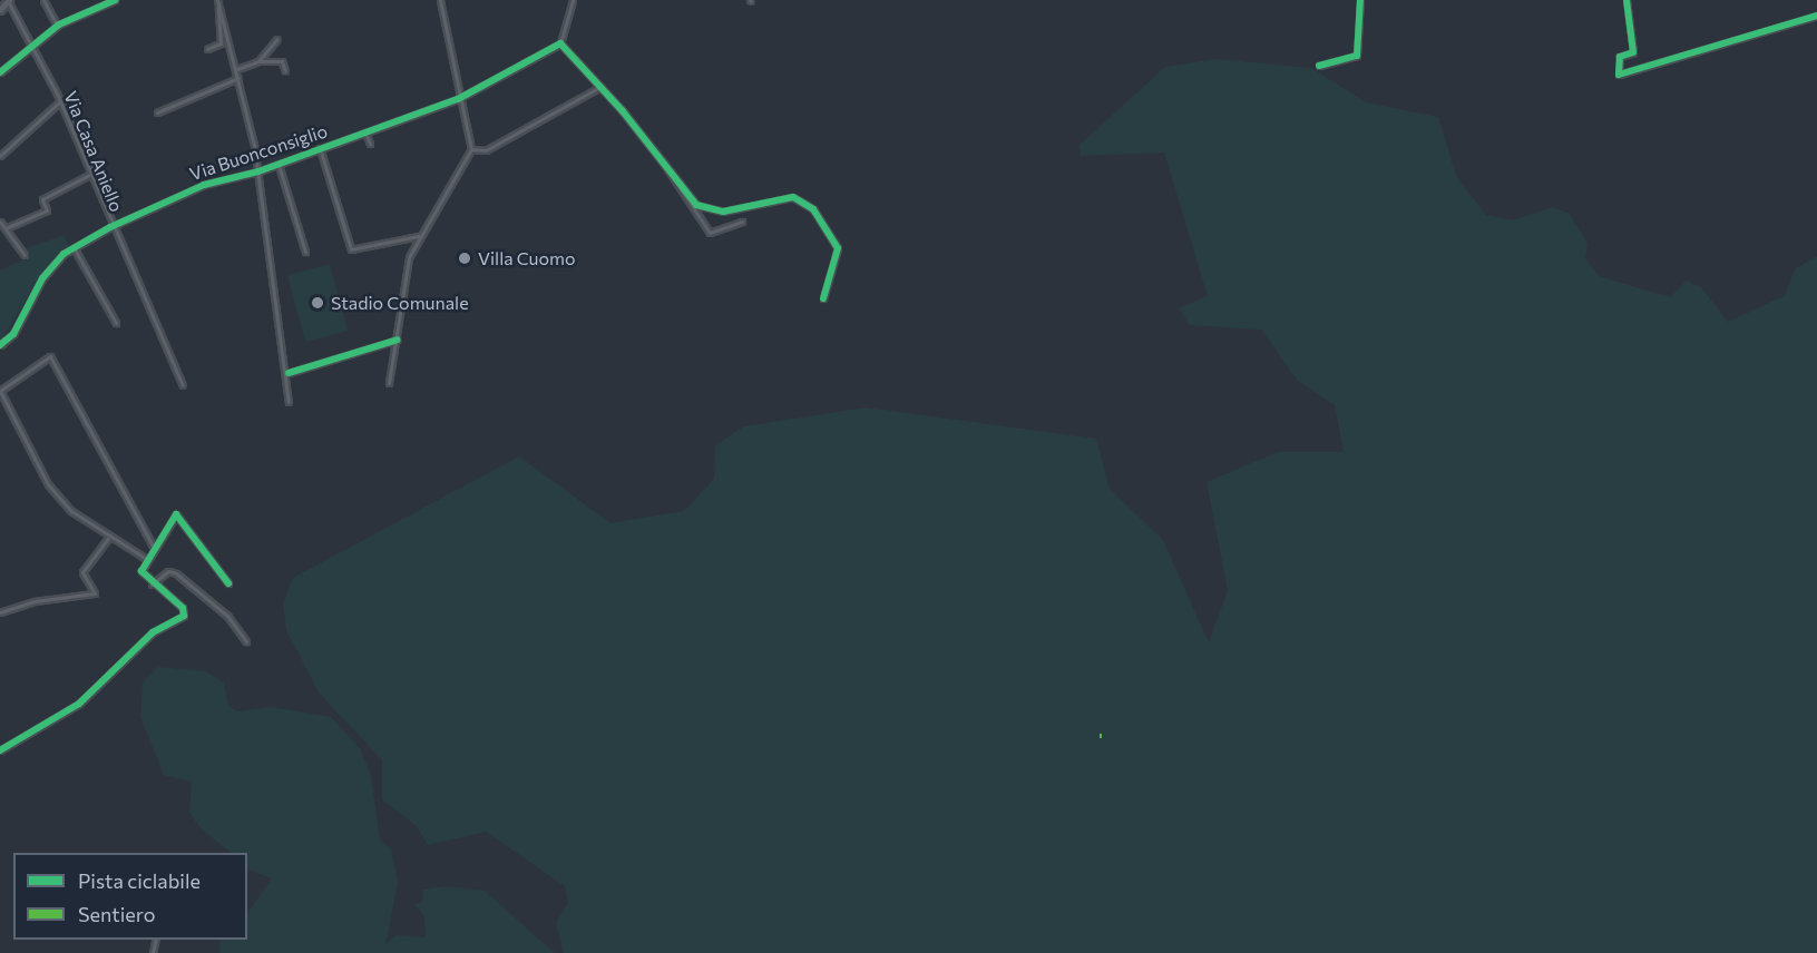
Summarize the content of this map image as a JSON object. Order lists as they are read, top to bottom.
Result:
{
  "streets": {
    "street": ["Via Casa Aniello", "Via Buonconsiglio"]
  },
  "crossings": [
    ["Via Casa Aniello", "Via Buonconsiglio"]
  ],
  "places": ["Villa Cuomo", "Stadio Comunale"],
  "legend": ["Pista ciclabile", "Sentiero"]
}
